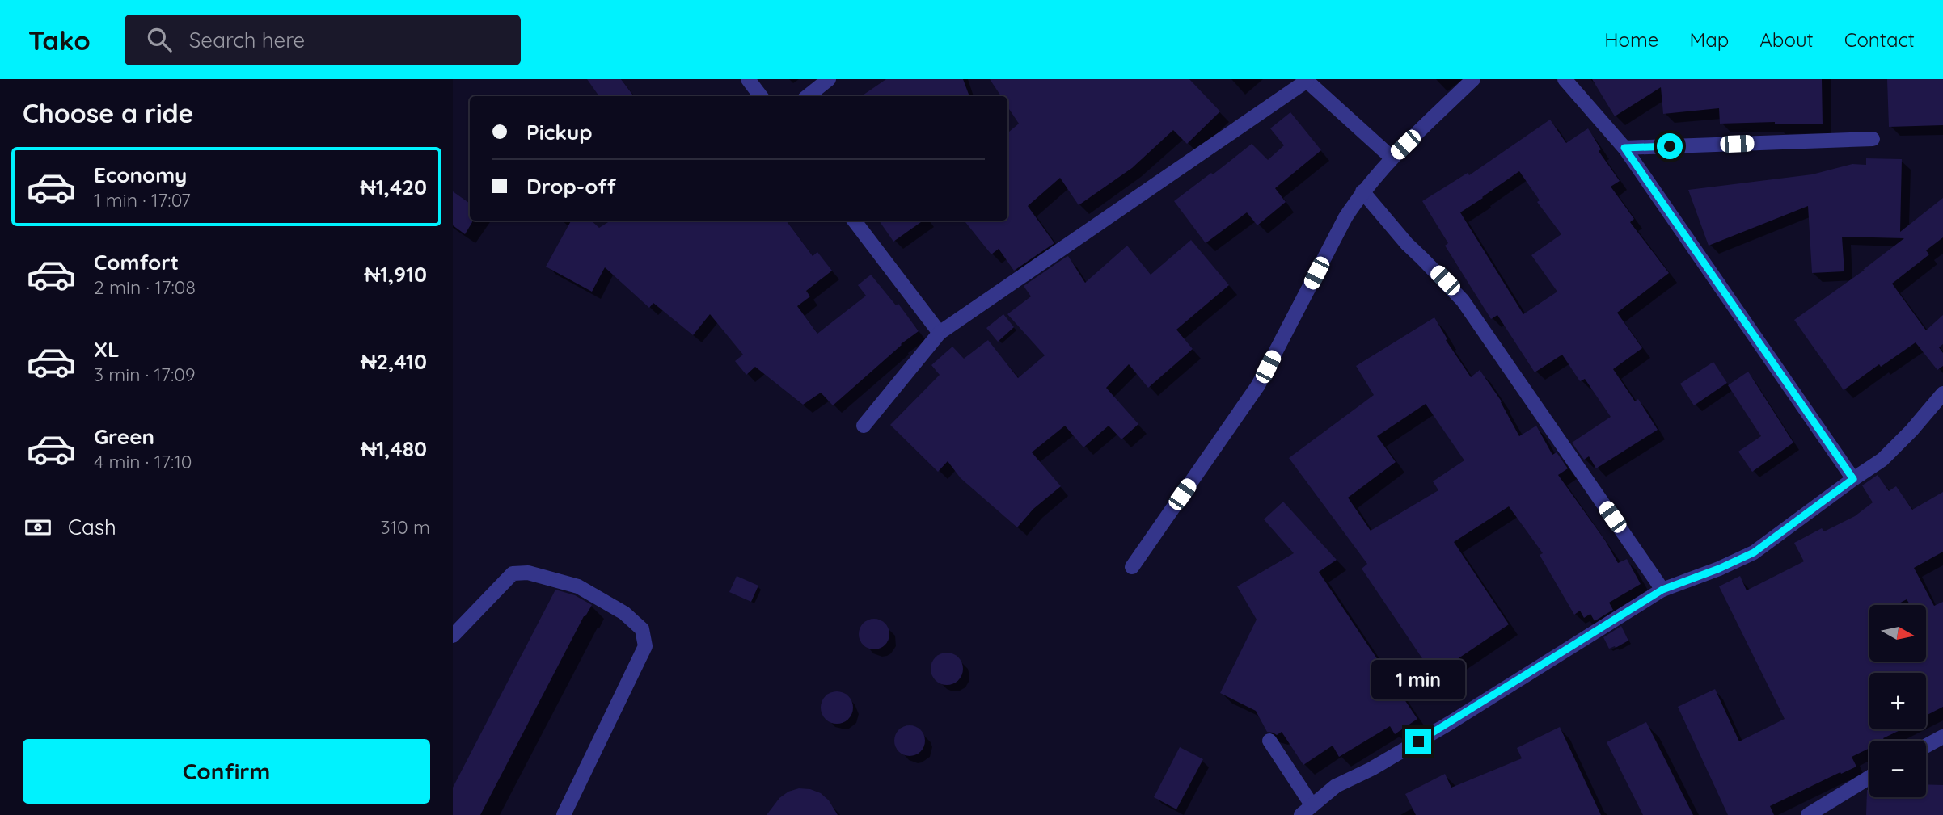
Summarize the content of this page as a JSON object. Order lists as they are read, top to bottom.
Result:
{
  "north": "right",
  "page": {
    "header": "Tako",
    "search": "Search here",
    "nav": [
      "Home",
      "Map",
      "About",
      "Contact"
    ],
    "heading": "Choose a ride",
    "banner": ["Pickup", "Drop-off"],
    "list": [
      {
        "name": "Economy",
        "note": "1 min · 17:07",
        "value": "₦1,420"
      },
      {
        "name": "Comfort",
        "note": "2 min · 17:08",
        "value": "₦1,910"
      },
      {
        "name": "XL",
        "note": "3 min · 17:09",
        "value": "₦2,410"
      },
      {
        "name": "Green",
        "note": "4 min · 17:10",
        "value": "₦1,480"
      }
    ],
    "pay": ["Cash", "310 m"],
    "map_buttons": ["+", "−"],
    "bubble": "1 min",
    "buttons": "Confirm"
  }
}
